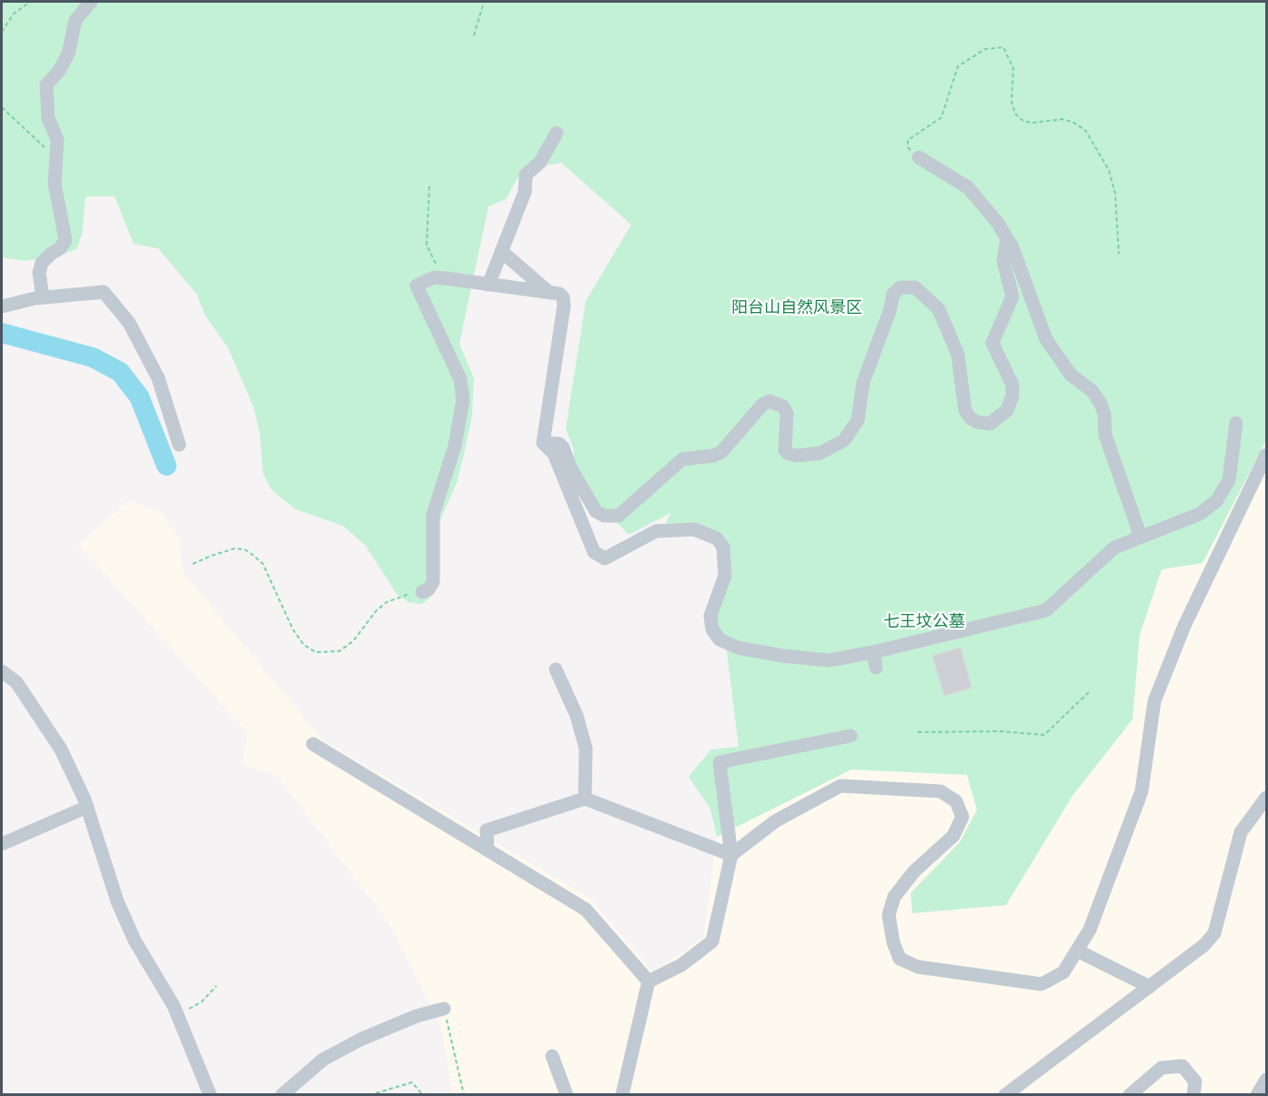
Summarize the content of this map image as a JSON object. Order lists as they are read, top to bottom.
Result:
{
  "parks": ["阳台山自然风景区", "七王坟公墓"]
}
